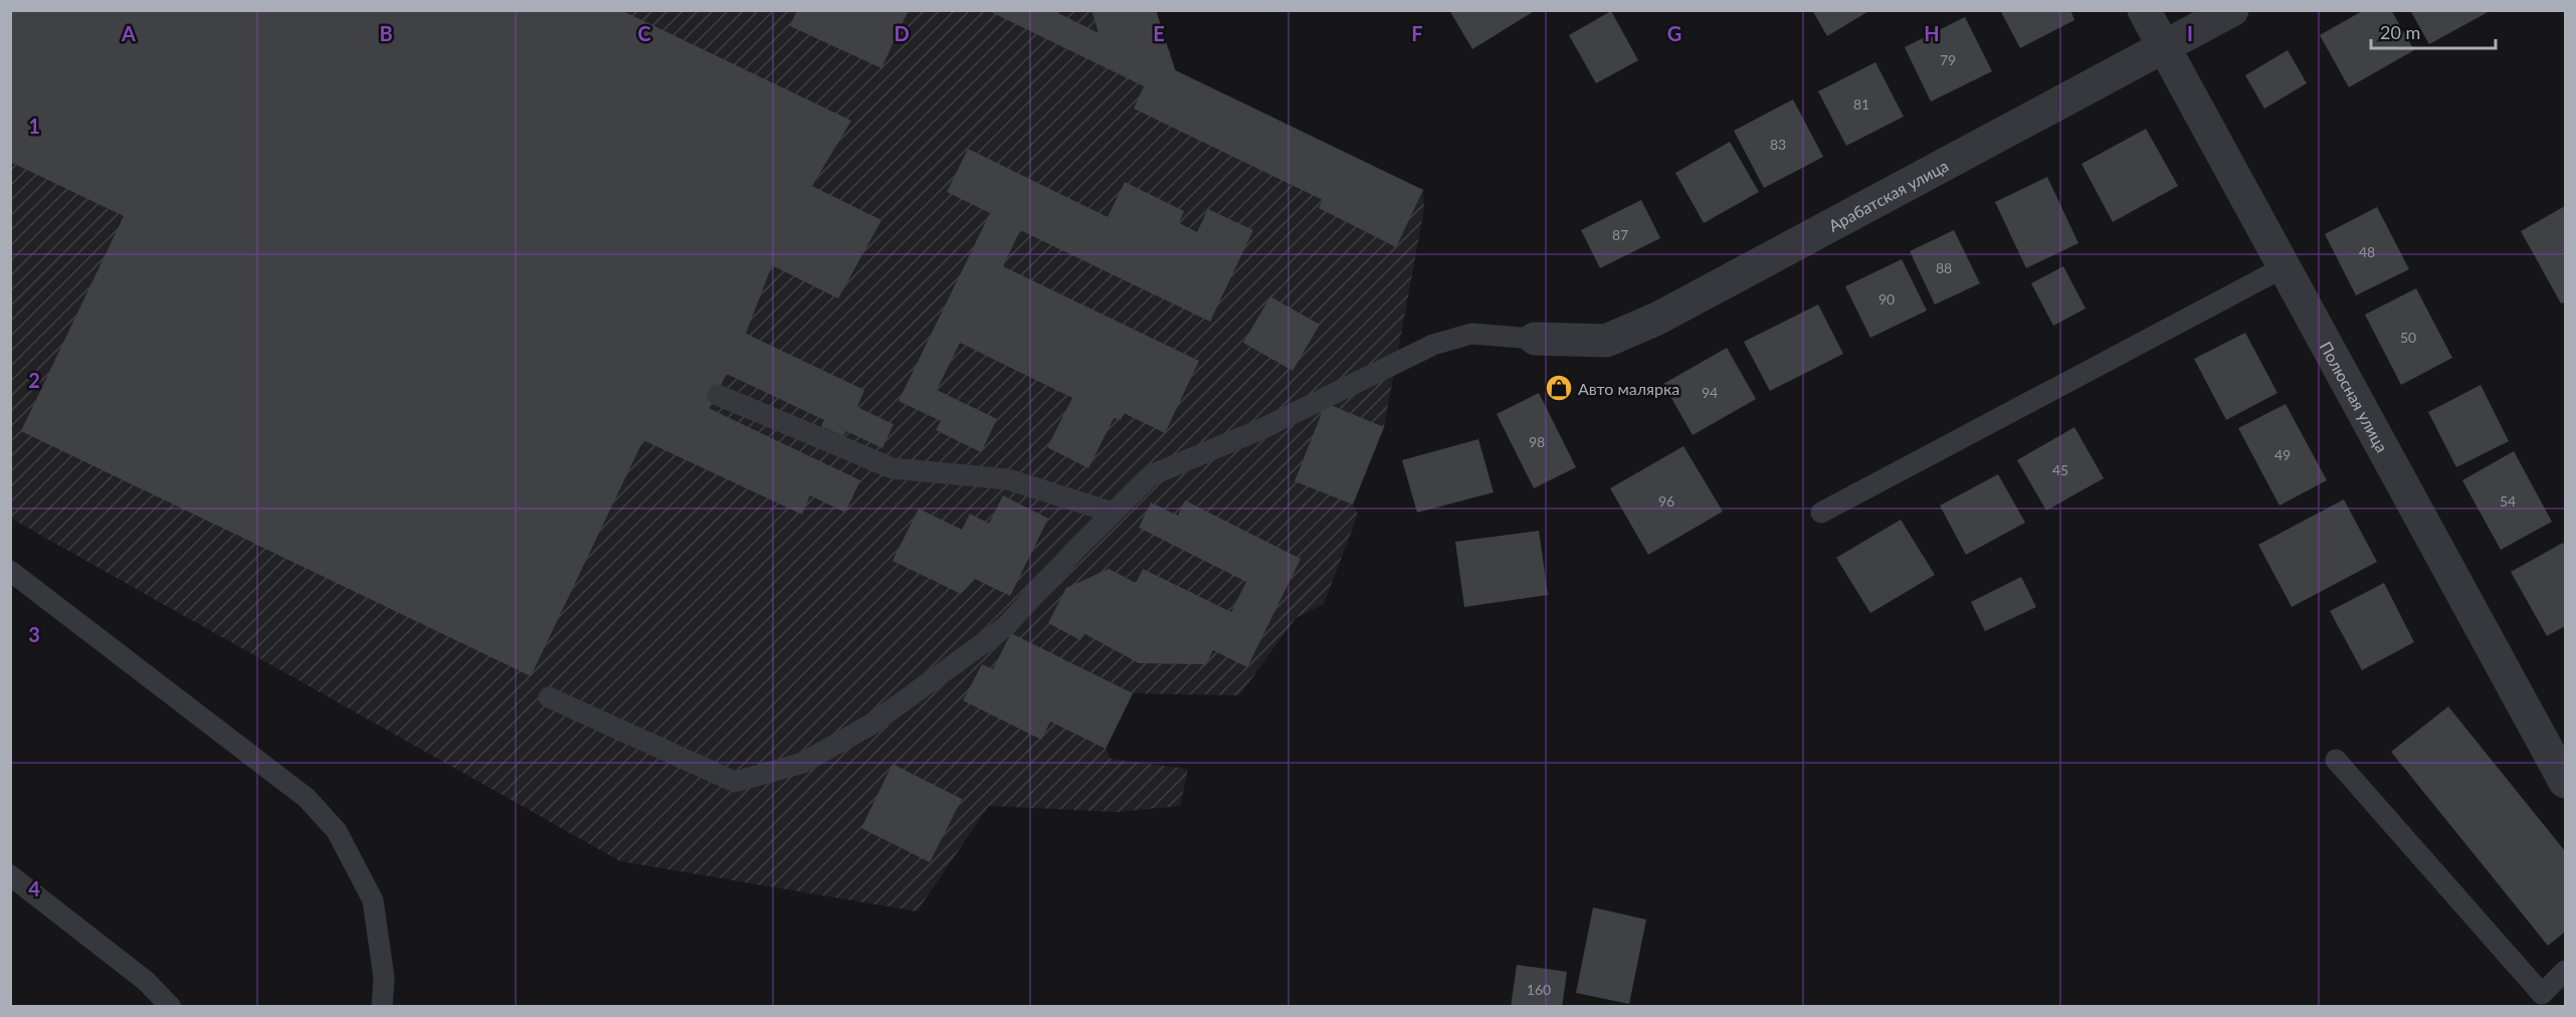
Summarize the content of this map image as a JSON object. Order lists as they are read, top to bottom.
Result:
{
  "streets": {
    "street": ["Арабатская улица", "Полюсная улица"]
  },
  "crossings": [
    ["Арабатская улица", "Полюсная улица"]
  ],
  "places": {
    "shop": ["Авто малярка"]
  },
  "house_numbers": [
    "79",
    "81",
    "83",
    "87",
    "48",
    "88",
    "90",
    "50",
    "94",
    "98",
    "49",
    "45",
    "96",
    "54",
    "160"
  ],
  "scale_bar": "20 m",
  "grid": {
    "columns": [
      "A",
      "B",
      "C",
      "D",
      "E",
      "F",
      "G",
      "H",
      "I"
    ],
    "rows": [
      "1",
      "2",
      "3",
      "4"
    ]
  }
}
